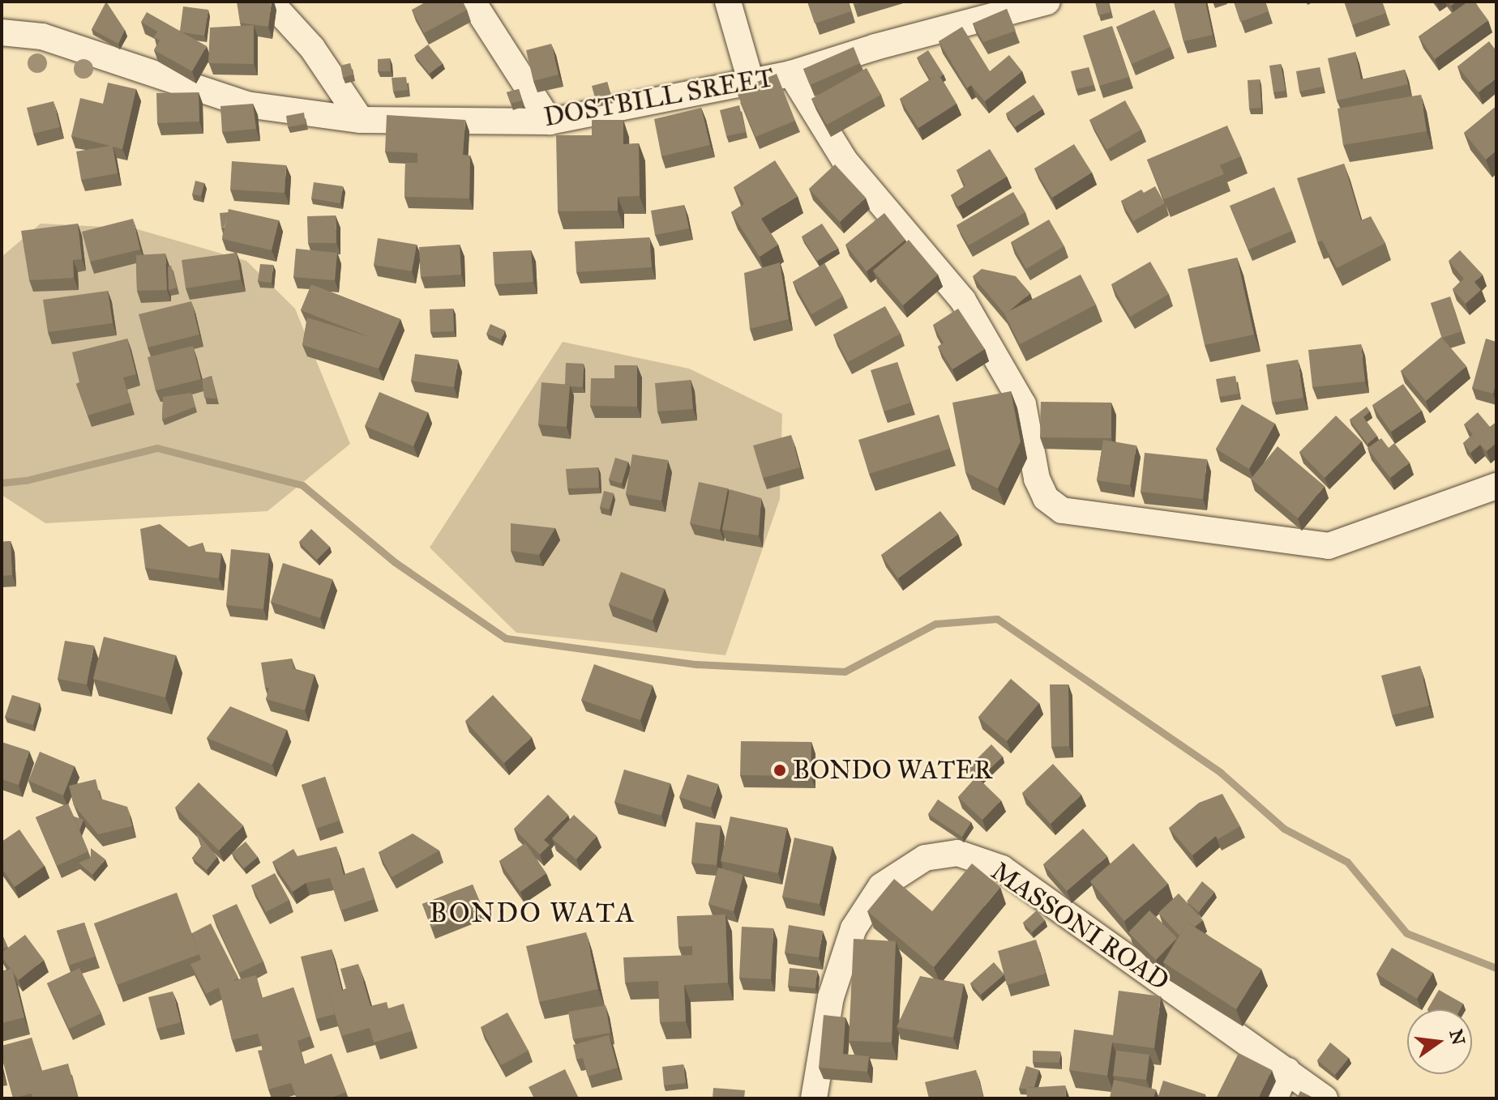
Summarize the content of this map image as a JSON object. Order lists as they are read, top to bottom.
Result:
{
  "streets": {
    "street": ["DOSTBILL SREET", "MASSONI ROAD"]
  },
  "districts": ["BONDO WATA"],
  "places": ["BONDO WATER"],
  "north": "right"
}
